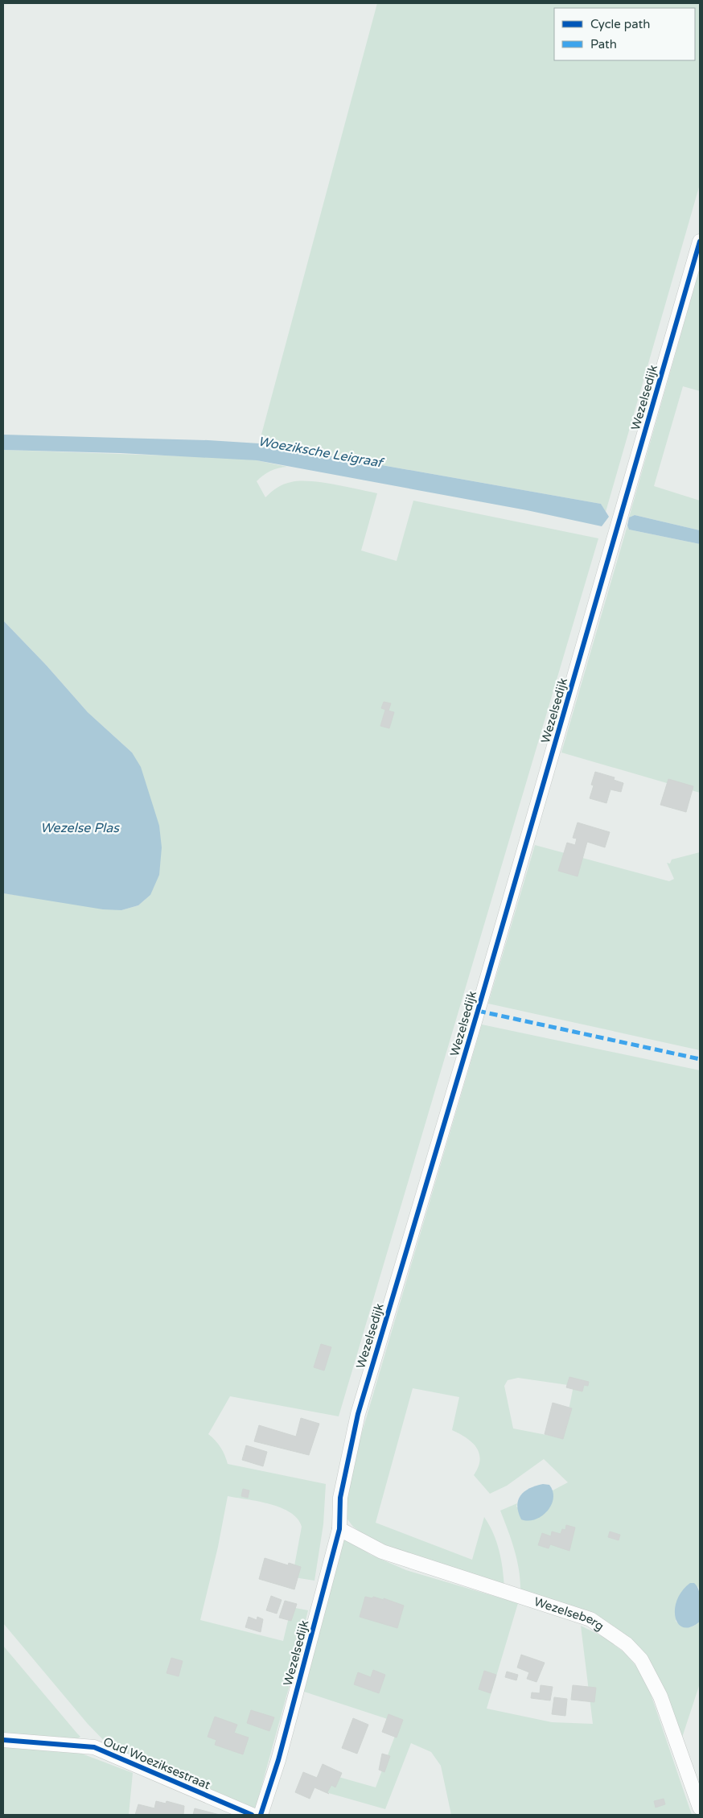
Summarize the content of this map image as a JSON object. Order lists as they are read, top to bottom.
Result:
{
  "streets": {
    "street": ["Wezelsedijk", "Wezelseberg", "Oud Woeziksestraat"]
  },
  "crossings": [
    ["Wezelsedijk", "Wezelseberg"]
  ],
  "water": ["Woeziksche Leigraaf", "Wezelse Plas"],
  "legend": ["Cycle path", "Path"]
}
